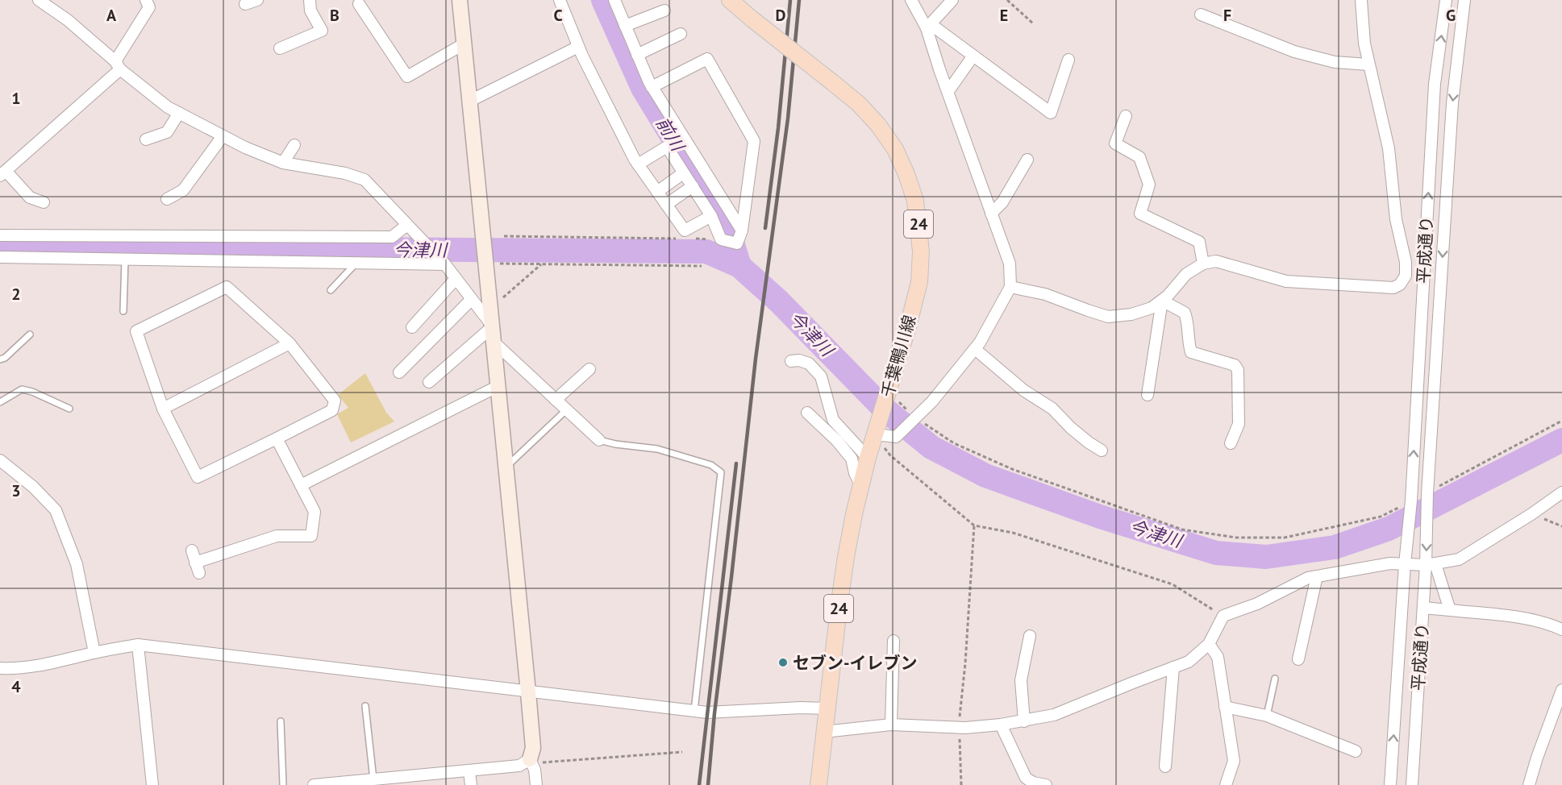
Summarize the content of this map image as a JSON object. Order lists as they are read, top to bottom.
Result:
{
  "streets": {
    "main road": ["24", "千葉鴨川線"],
    "street": ["平成通り"]
  },
  "water": ["前川", "今津川"],
  "places": ["セブン-イレブン"],
  "grid": {
    "columns": [
      "A",
      "B",
      "C",
      "D",
      "E",
      "F",
      "G"
    ],
    "rows": [
      "1",
      "2",
      "3",
      "4"
    ]
  }
}
